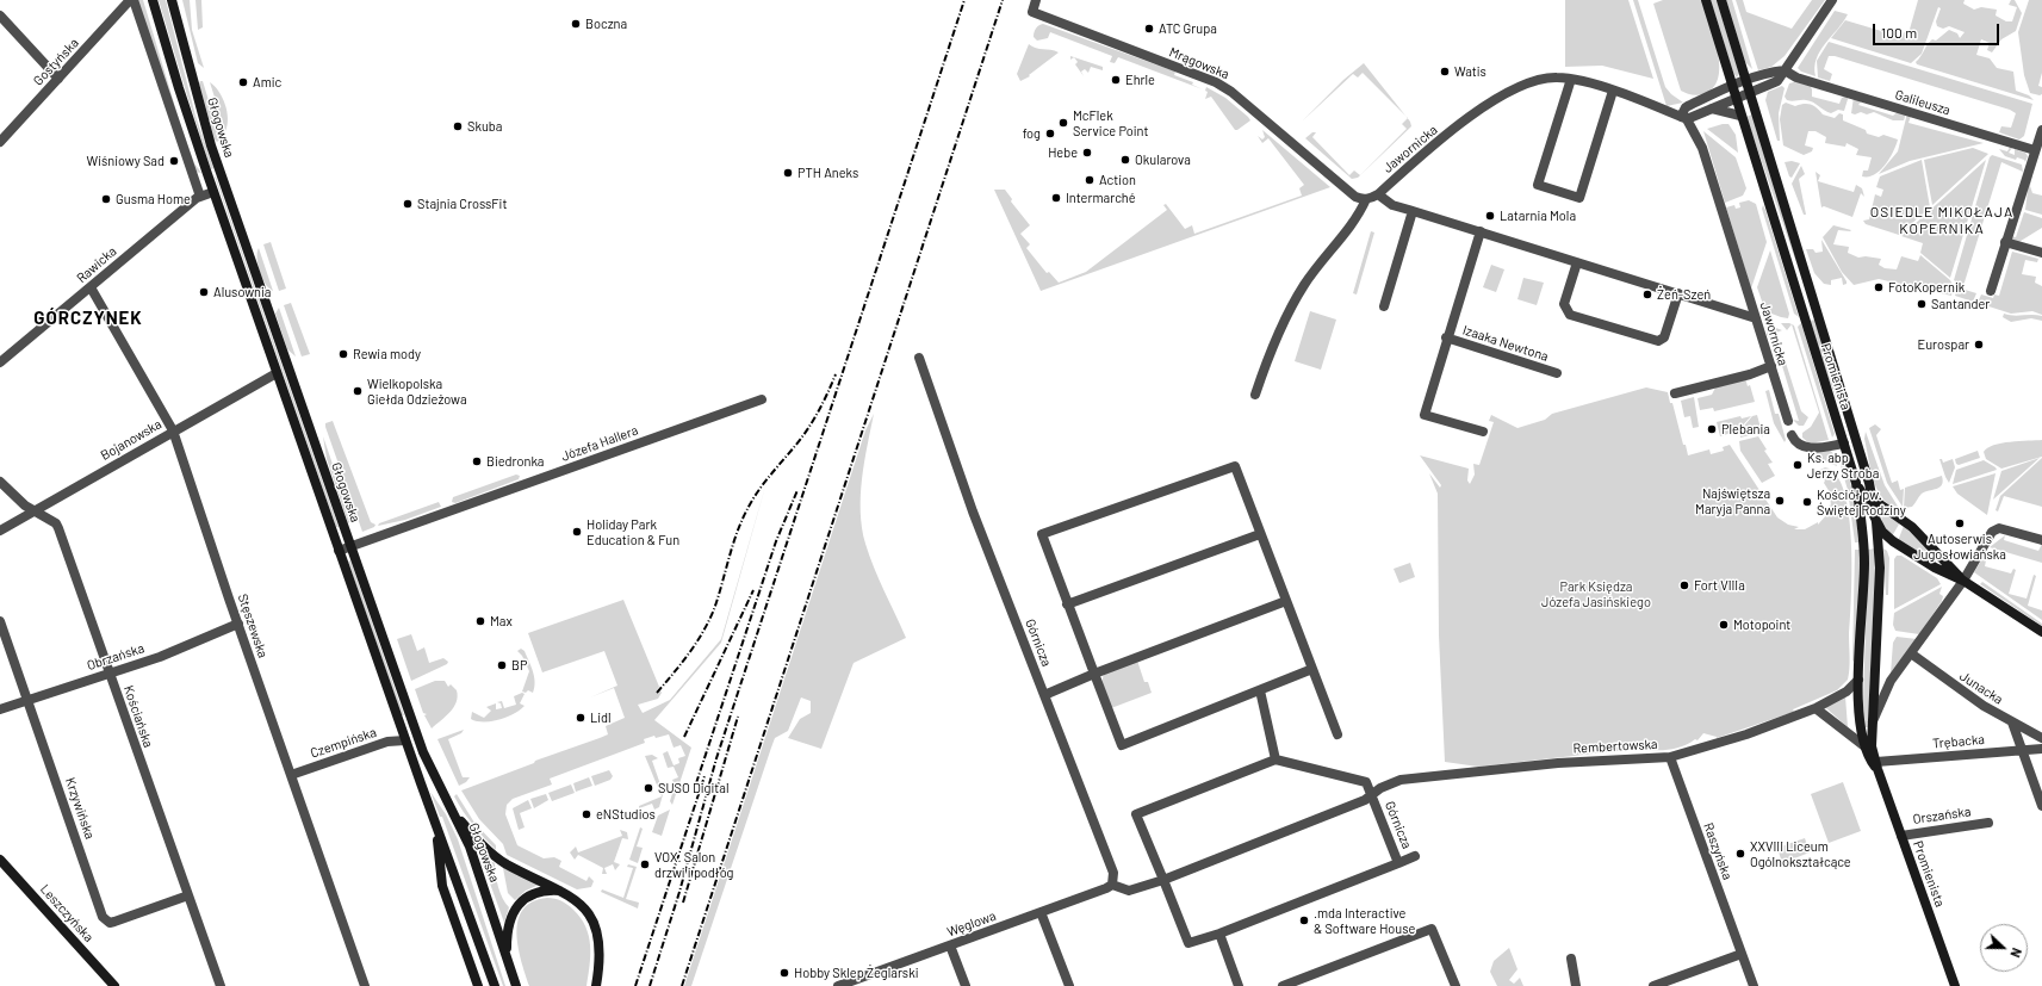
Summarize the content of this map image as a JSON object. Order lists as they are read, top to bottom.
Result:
{
  "streets": {
    "main road": ["Głogowska", "Promienista", "Leszczyńska"],
    "street": [
      "Gostyńska",
      "Mrągowska",
      "Galileusza",
      "Jawornicka",
      "Rawicka",
      "Izaaka Newtona",
      "Bojanowska",
      "Józefa Hallera",
      "Stęszewska",
      "Górnicza",
      "Obrzańska",
      "Junacka",
      "Kościańska",
      "Trębacka",
      "Czempińska",
      "Rembertowska",
      "Krzywińska",
      "Orszańska",
      "Raszyńska",
      "Węglowa"
    ]
  },
  "crossings": [
    ["Mrągowska", "Jawornicka"],
    ["Głogowska", "Rawicka"],
    ["Głogowska", "Bojanowska"],
    ["Głogowska", "Józefa Hallera"],
    ["Głogowska", "Czempińska"],
    ["Rawicka", "Stęszewska"],
    ["Promienista", "Junacka"],
    ["Promienista", "Trębacka"],
    ["Promienista", "Rembertowska"],
    ["Promienista", "Orszańska"],
    ["Bojanowska", "Stęszewska"],
    ["Bojanowska", "Kościańska"],
    ["Stęszewska", "Obrzańska"],
    ["Stęszewska", "Czempińska"],
    ["Górnicza", "Rembertowska"],
    ["Górnicza", "Węglowa"],
    ["Obrzańska", "Kościańska"],
    ["Obrzańska", "Krzywińska"],
    ["Kościańska", "Krzywińska"],
    ["Rembertowska", "Raszyńska"]
  ],
  "districts": ["OSIEDLE MIKOŁAJA KOPERNIKA", "GÓRCZYNEK"],
  "parks": ["Park Księdza Józefa Jasińskiego"],
  "places": [
    "Boczna",
    "ATC Grupa",
    "Watis",
    "Ehrle",
    "Amic",
    "McFlek Service Point",
    "Skuba",
    "fog",
    "Hebe",
    "Okularova",
    "Wiśniowy Sad",
    "PTH Aneks",
    "Action",
    "Intermarché",
    "Gusma Home",
    "Stajnia CrossFit",
    "Latarnia Mola",
    "FotoKopernik",
    "Alusownia",
    "Żeń-Szeń",
    "Santander",
    "Eurospar",
    "Rewia mody",
    "Wielkopolska Giełda Odzieżowa",
    "Plebania",
    "Biedronka",
    "Ks. abp Jerzy Stroba",
    "Najświętsza Maryja Panna",
    "Kościół pw. Świętej Rodziny",
    "Autoserwis Jugosłowiańska",
    "Holiday Park Education & Fun",
    "Fort VIIIa",
    "Max",
    "Motopoint",
    "BP",
    "Lidl",
    "SUSO Digital",
    "eNStudios",
    "XXVIII Liceum Ogólnokształcące",
    "VOX. Salon drzwi i podłóg",
    ".mda Interactive & Software House",
    "Hobby Sklep Żeglarski"
  ],
  "scale_bar": "100 m",
  "north": "right"
}
